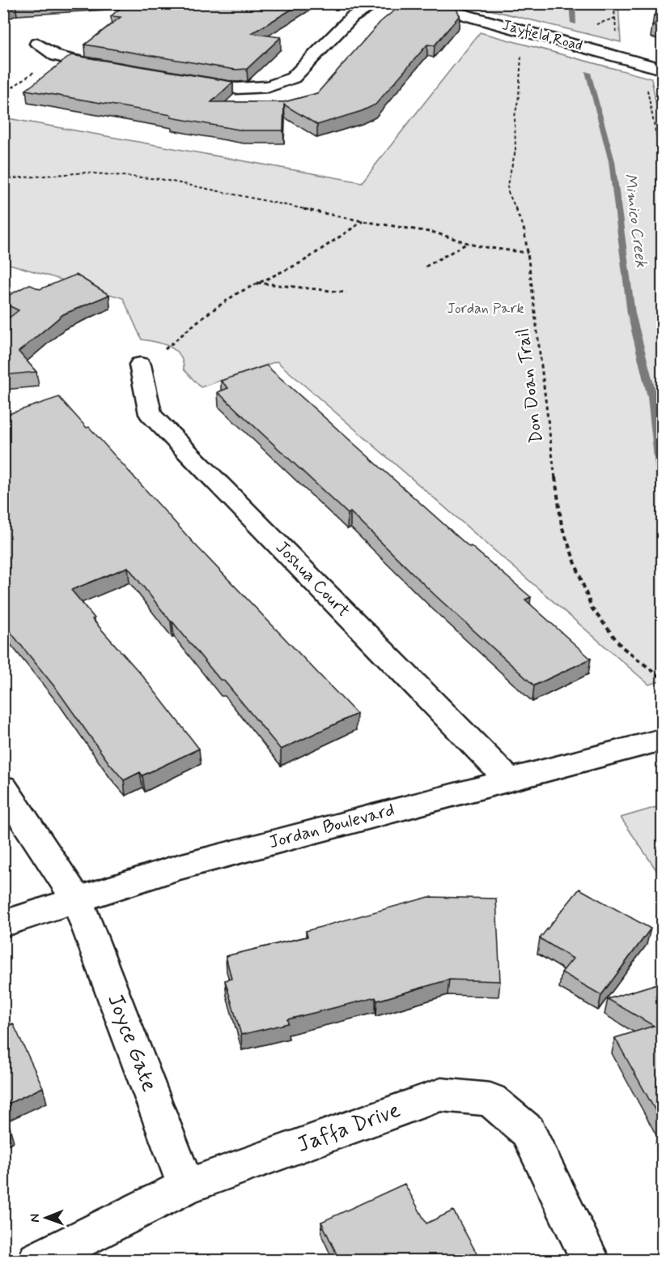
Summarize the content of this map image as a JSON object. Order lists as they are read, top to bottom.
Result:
{
  "streets": {
    "street": [
      "Jayfield Road",
      "Joshua Court",
      "Jordan Boulevard",
      "Joyce Gate",
      "Jaffa Drive"
    ],
    "path": ["Don Doan Trail"]
  },
  "crossings": [
    ["Jayfield Road", "Don Doan Trail"],
    ["Joshua Court", "Jordan Boulevard"],
    ["Jordan Boulevard", "Joyce Gate"],
    ["Joyce Gate", "Jaffa Drive"]
  ],
  "water": ["Mimico Creek"],
  "parks": ["Jordan Park"],
  "north": "left"
}
